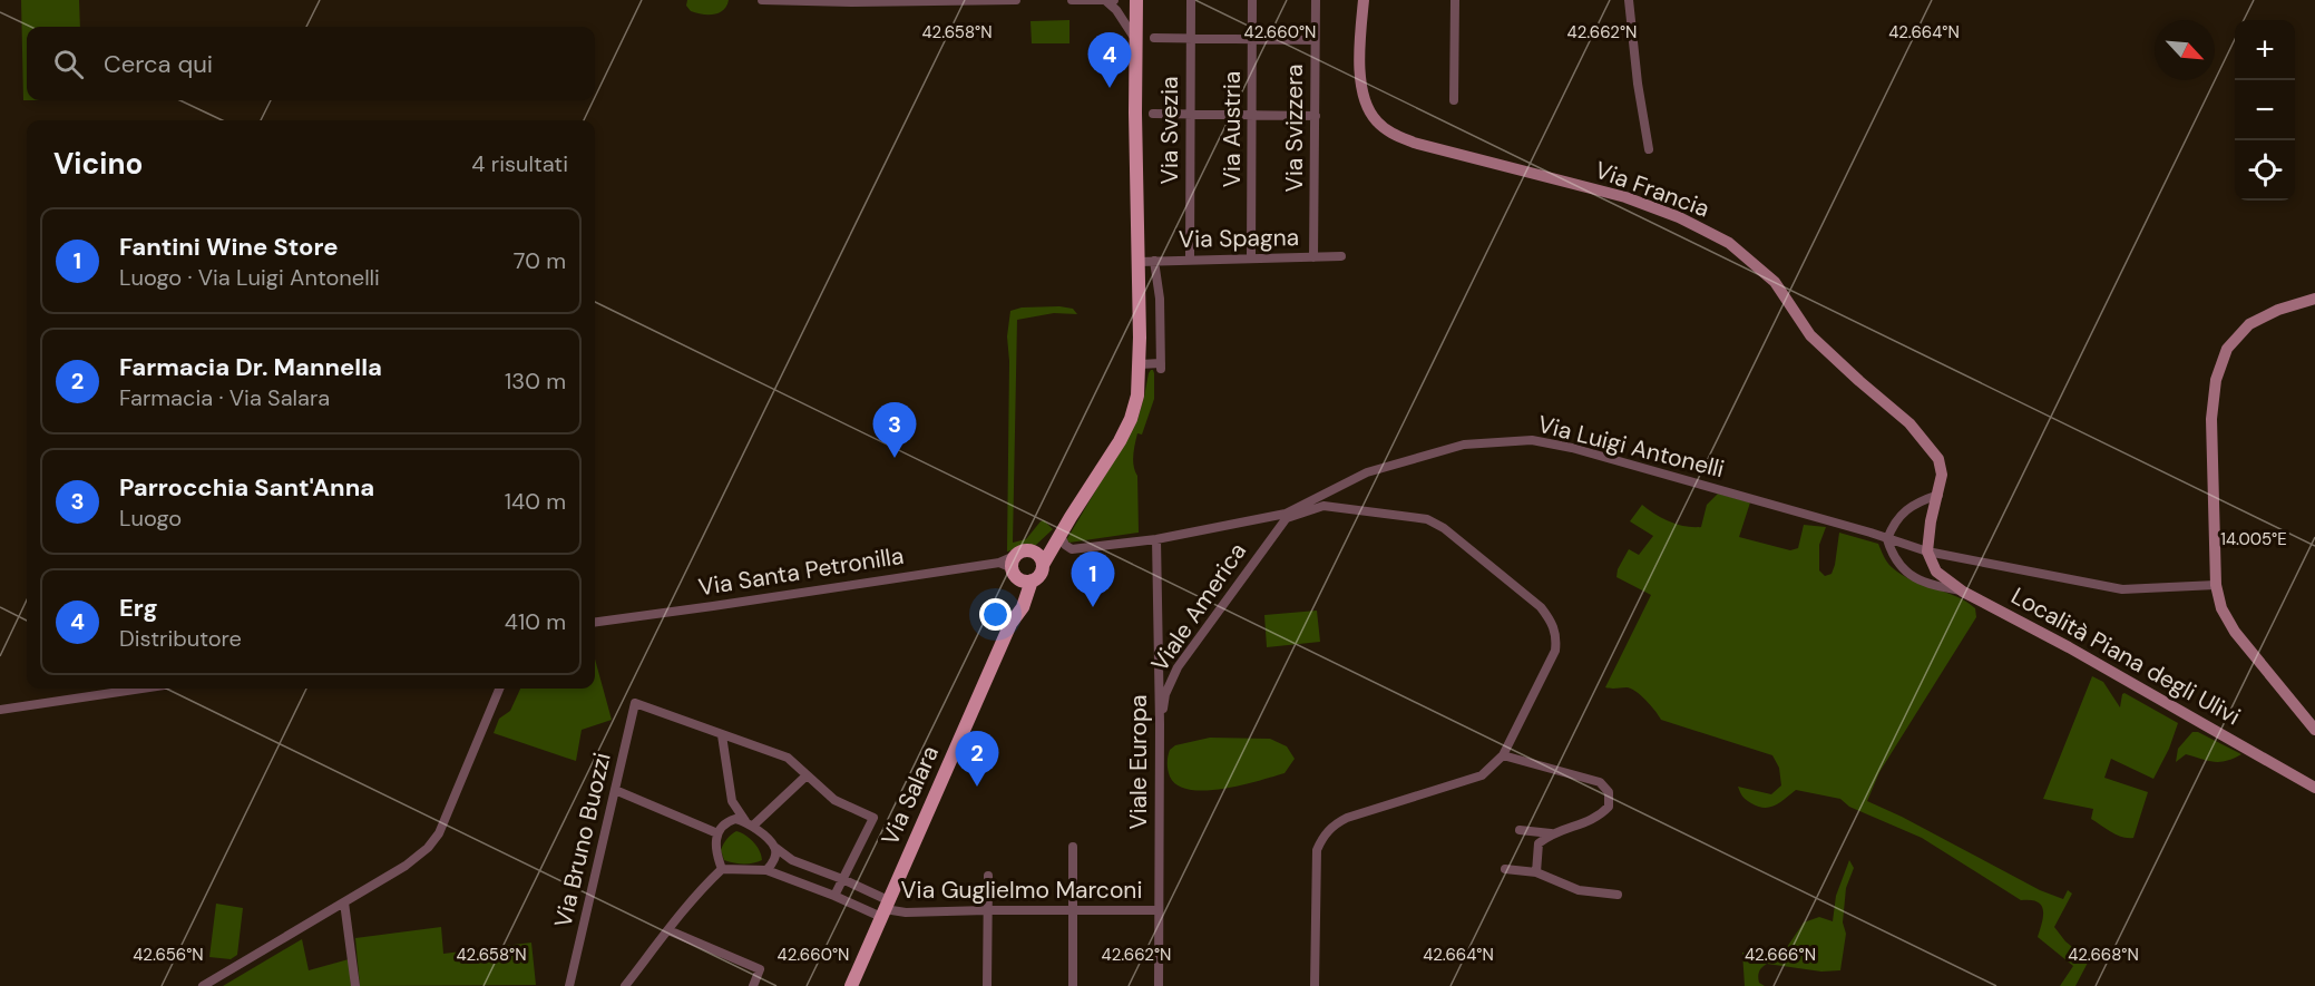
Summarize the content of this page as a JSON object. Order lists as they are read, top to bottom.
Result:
{
  "streets": {
    "main road": ["Via Francia", "Località Piana degli Ulivi", "Via Salara"],
    "street": [
      "Via Svizzera",
      "Via Austria",
      "Via Svezia",
      "Via Spagna",
      "Via Luigi Antonelli",
      "Via Santa Petronilla",
      "Viale America",
      "Viale Europa",
      "Via Bruno Buozzi",
      "Via Guglielmo Marconi"
    ]
  },
  "crossings": [
    ["Via Svizzera", "Via Spagna"],
    ["Via Austria", "Via Spagna"],
    ["Via Svezia", "Via Spagna"],
    ["Via Luigi Antonelli", "Viale America"],
    ["Via Luigi Antonelli", "Località Piana degli Ulivi"],
    ["Via Luigi Antonelli", "Viale Europa"],
    ["Via Santa Petronilla", "Via Salara"],
    ["Viale America", "Viale Europa"],
    ["Viale Europa", "Via Guglielmo Marconi"],
    ["Via Salara", "Via Guglielmo Marconi"]
  ],
  "north": "bottom right",
  "page": {
    "map_buttons": ["+", "−"],
    "search": "Cerca qui",
    "pins": [
      "4",
      "3",
      "1",
      "2"
    ],
    "heading": ["Vicino", "4 risultati"],
    "list": [
      {
        "mark": "1",
        "name": "Fantini Wine Store",
        "note": "Luogo · Via Luigi Antonelli",
        "value": "70 m"
      },
      {
        "mark": "2",
        "name": "Farmacia Dr. Mannella",
        "note": "Farmacia · Via Salara",
        "value": "130 m"
      },
      {
        "mark": "3",
        "name": "Parrocchia Sant'Anna",
        "note": "Luogo",
        "value": "140 m"
      },
      {
        "mark": "4",
        "name": "Erg",
        "note": "Distributore",
        "value": "410 m"
      }
    ]
  },
  "coordinates": [
    "42.658°N",
    "42.660°N",
    "42.662°N",
    "42.664°N",
    "14.005°E",
    "42.656°N",
    "42.666°N",
    "42.668°N"
  ]
}
